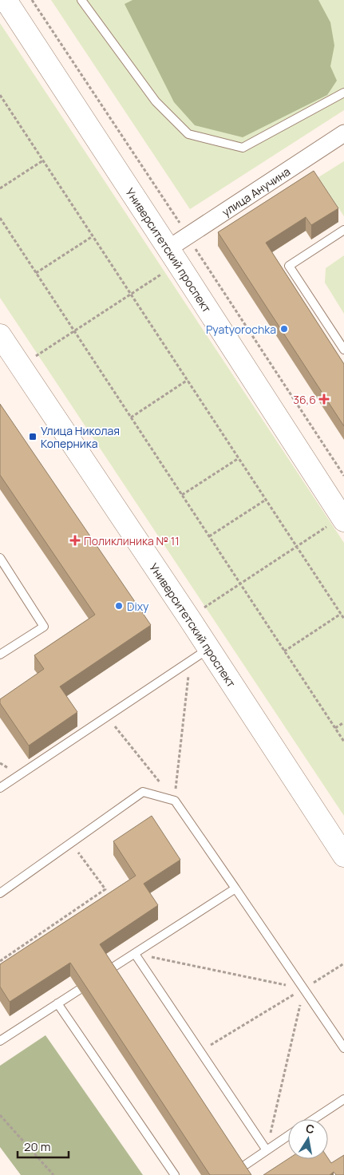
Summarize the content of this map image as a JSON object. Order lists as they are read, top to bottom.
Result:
{
  "streets": {
    "main road": ["Университетский проспект"],
    "street": ["улица Анучина"]
  },
  "crossings": [
    ["улица Анучина", "Университетский проспект"]
  ],
  "places": {
    "other": ["Pyatyorochka", "Dixy"],
    "health": ["36,6", "Поликлиника № 11"],
    "transit": ["Улица Николая Коперника"]
  },
  "scale_bar": "20 m",
  "north": "top"
}
